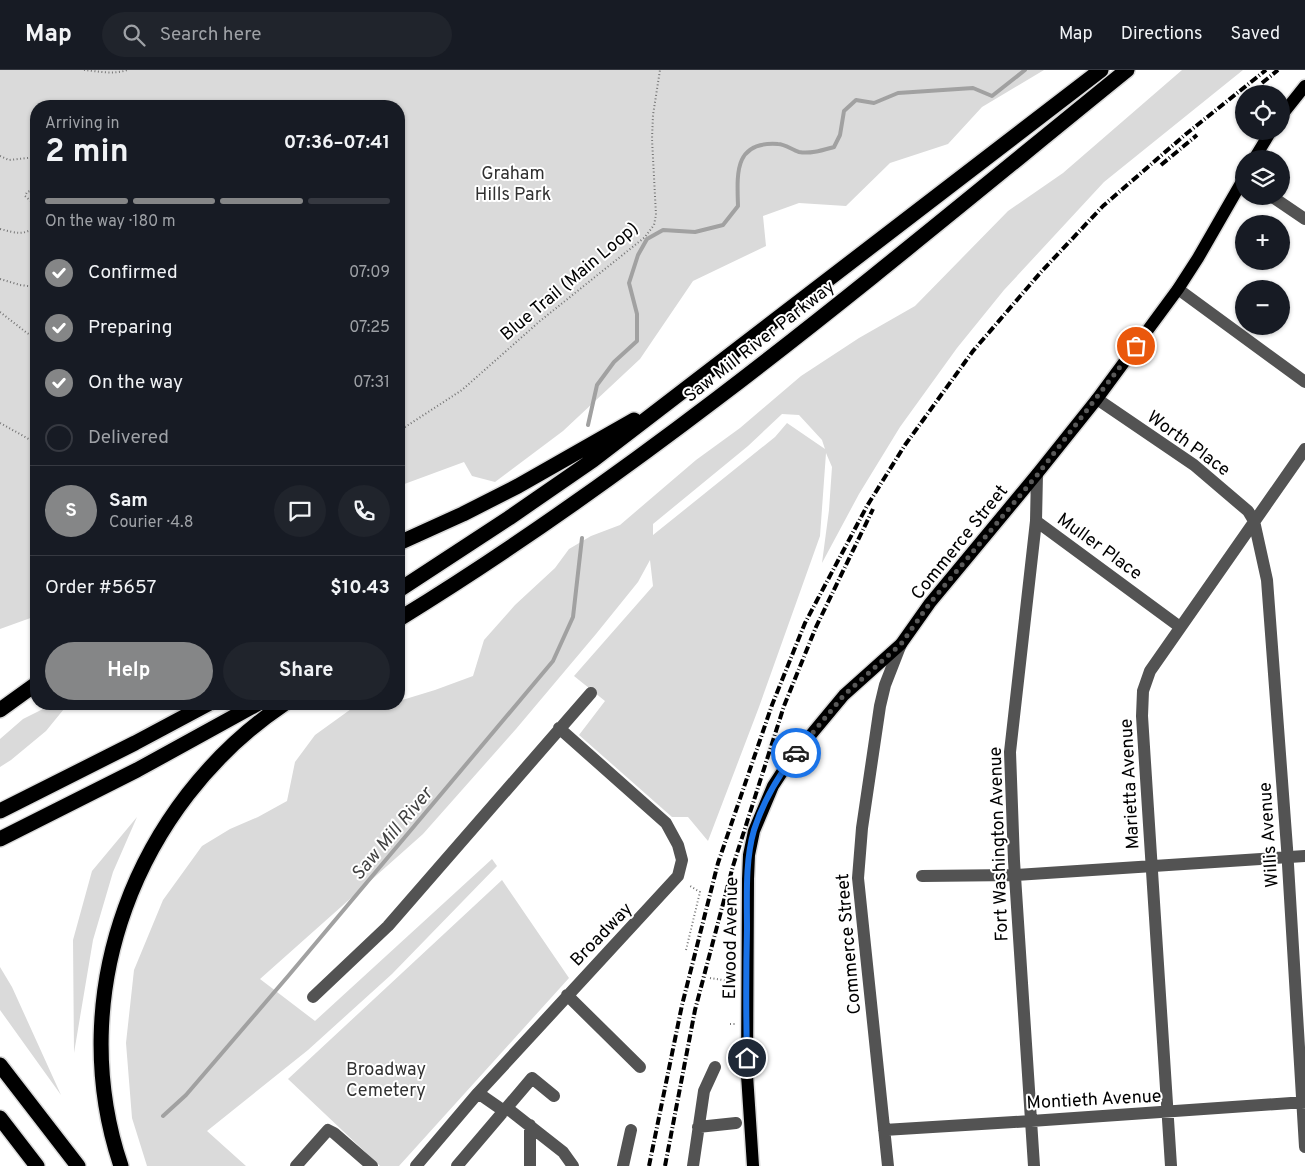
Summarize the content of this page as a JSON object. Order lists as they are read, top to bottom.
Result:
{
  "streets": {
    "highway": ["Saw Mill River Parkway"],
    "main road": ["Commerce Street", "Elwood Avenue"],
    "street": [
      "Worth Place",
      "Muller Place",
      "Marietta Avenue",
      "Willis Avenue",
      "Fort Washington Avenue",
      "Broadway",
      "Montieth Avenue"
    ],
    "path": ["Blue Trail (Main Loop)"]
  },
  "crossings": [
    ["Worth Place", "Commerce Street"],
    ["Worth Place", "Marietta Avenue"],
    ["Worth Place", "Willis Avenue"],
    ["Commerce Street", "Muller Place"],
    ["Commerce Street", "Elwood Avenue"],
    ["Commerce Street", "Montieth Avenue"],
    ["Muller Place", "Marietta Avenue"],
    ["Muller Place", "Fort Washington Avenue"],
    ["Marietta Avenue", "Willis Avenue"],
    ["Marietta Avenue", "Montieth Avenue"],
    ["Willis Avenue", "Montieth Avenue"],
    ["Fort Washington Avenue", "Montieth Avenue"]
  ],
  "water": ["Saw Mill River"],
  "parks": ["Graham Hills Park", "Broadway Cemetery"],
  "page": {
    "header": "Map",
    "search": "Search here",
    "nav": ["Map", "Directions", "Saved"],
    "map_buttons": ["+", "−"],
    "heading": ["2 min", "Arriving in", "07:36–07:41"],
    "panel": [
      "Sam",
      "Courier · 4.8",
      "Order #5657",
      "$10.43"
    ],
    "bar": "On the way · 180 m",
    "list": [
      ["Confirmed", "07:09"],
      ["Preparing", "07:25"],
      ["On the way", "07:31"],
      "Delivered"
    ],
    "round": "S",
    "buttons": ["Help", "Share"]
  }
}
